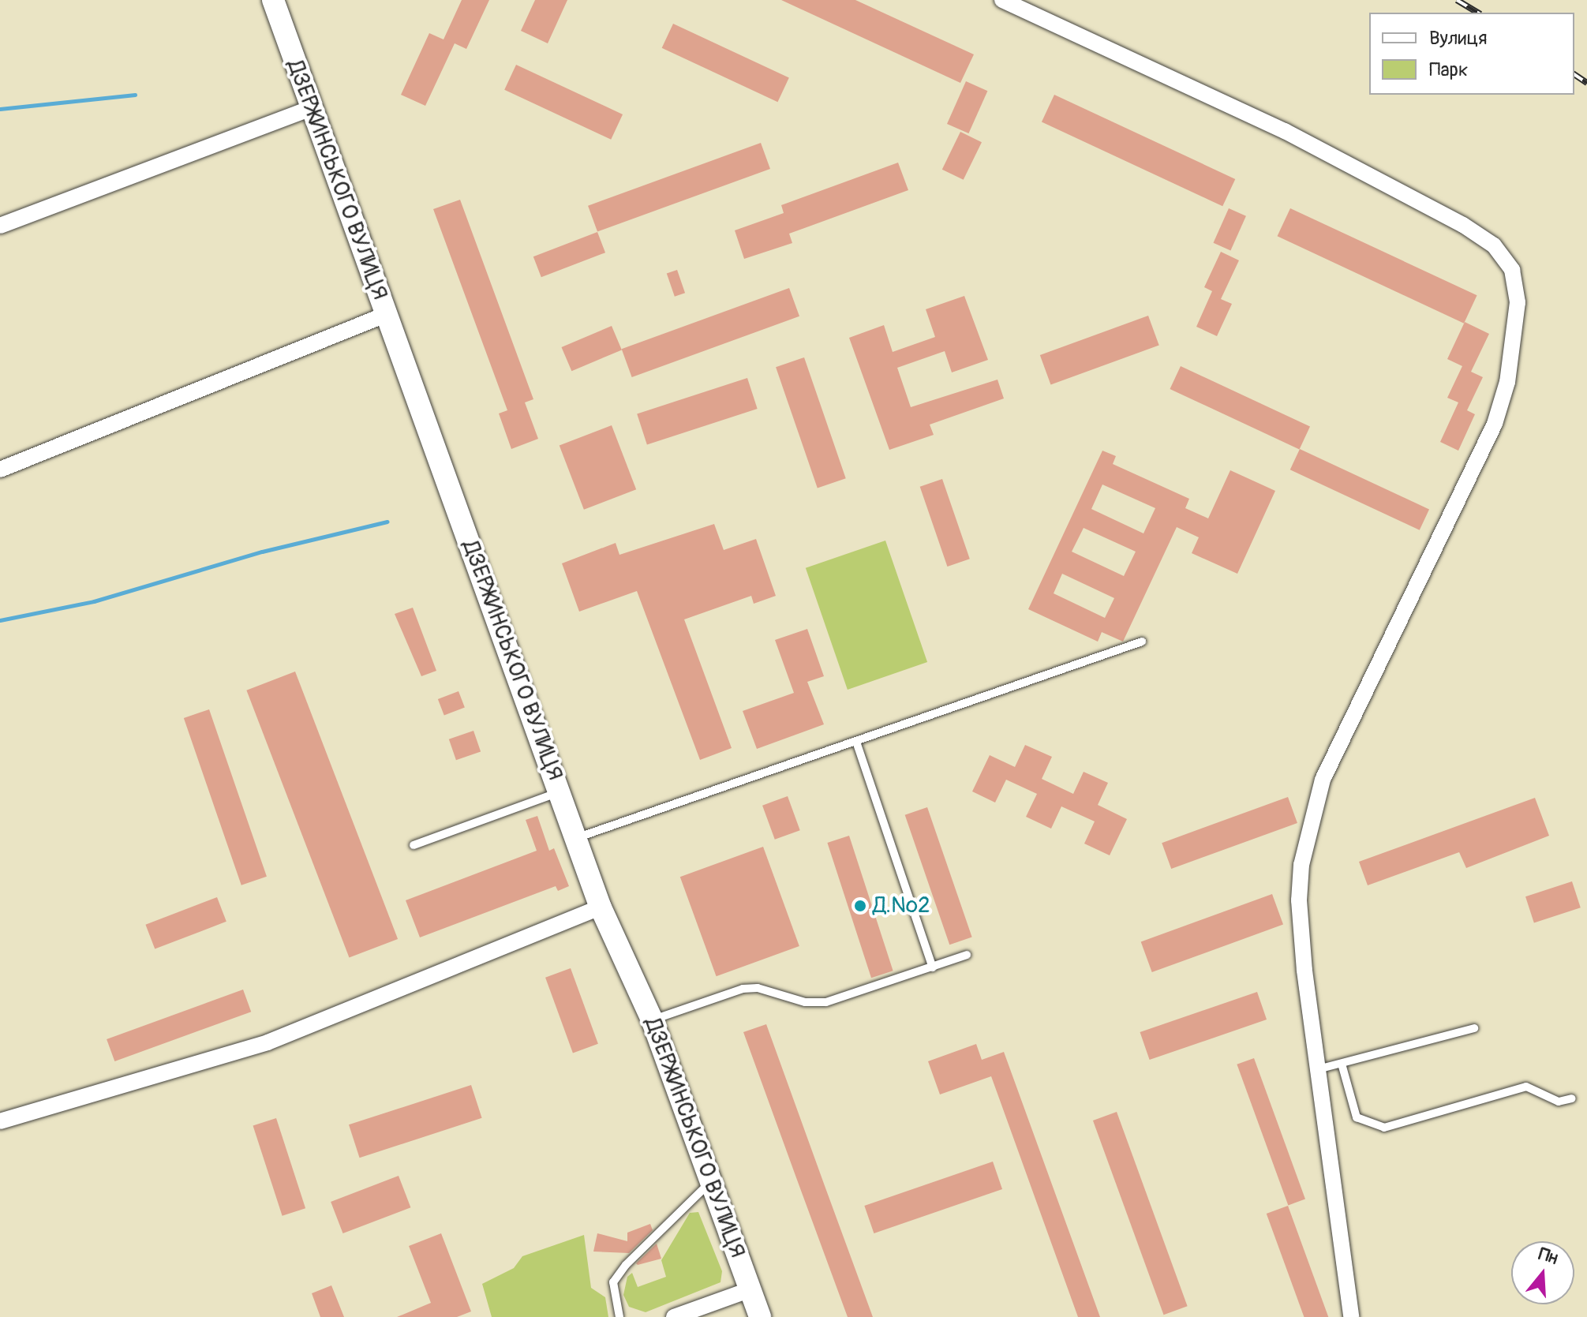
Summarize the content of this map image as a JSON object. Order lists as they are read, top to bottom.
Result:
{
  "streets": {
    "main road": ["ДЗЕРЖИНСЬКОГО ВУЛИЦЯ"]
  },
  "places": ["Д.№2"],
  "legend": ["Вулиця", "Парк"],
  "north": "top"
}
